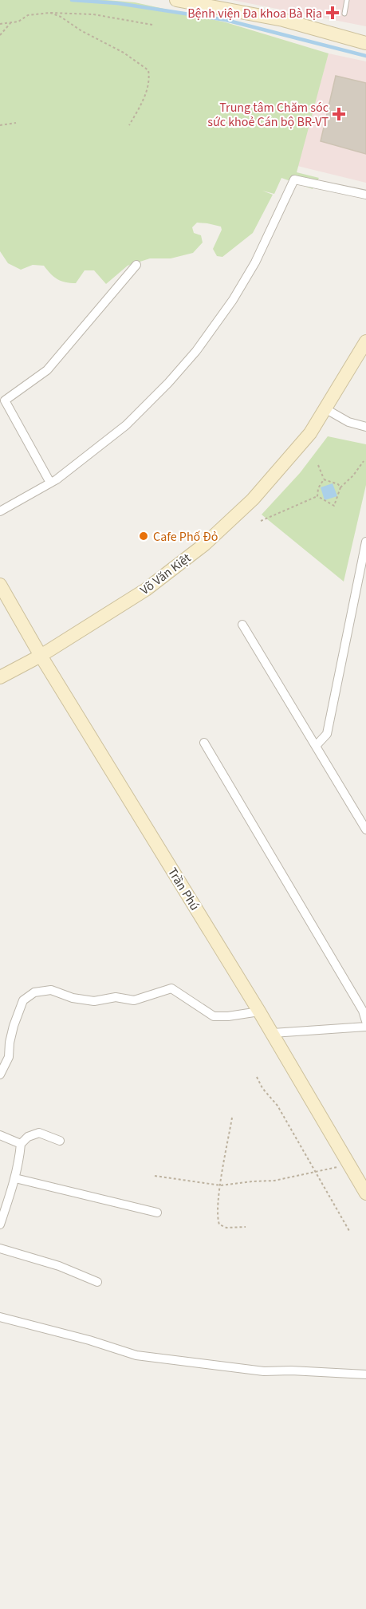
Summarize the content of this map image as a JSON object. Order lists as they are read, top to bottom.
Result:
{
  "streets": {
    "main road": ["Võ Văn Kiệt", "Trần Phú"]
  },
  "crossings": [
    ["Võ Văn Kiệt", "Trần Phú"]
  ],
  "places": {
    "health": ["Bệnh viện Đa khoa Bà Rịa", "Trung tâm Chăm sóc sức khoẻ Cán bộ BR-VT"],
    "other": ["Cafe Phố Đỏ"]
  }
}
